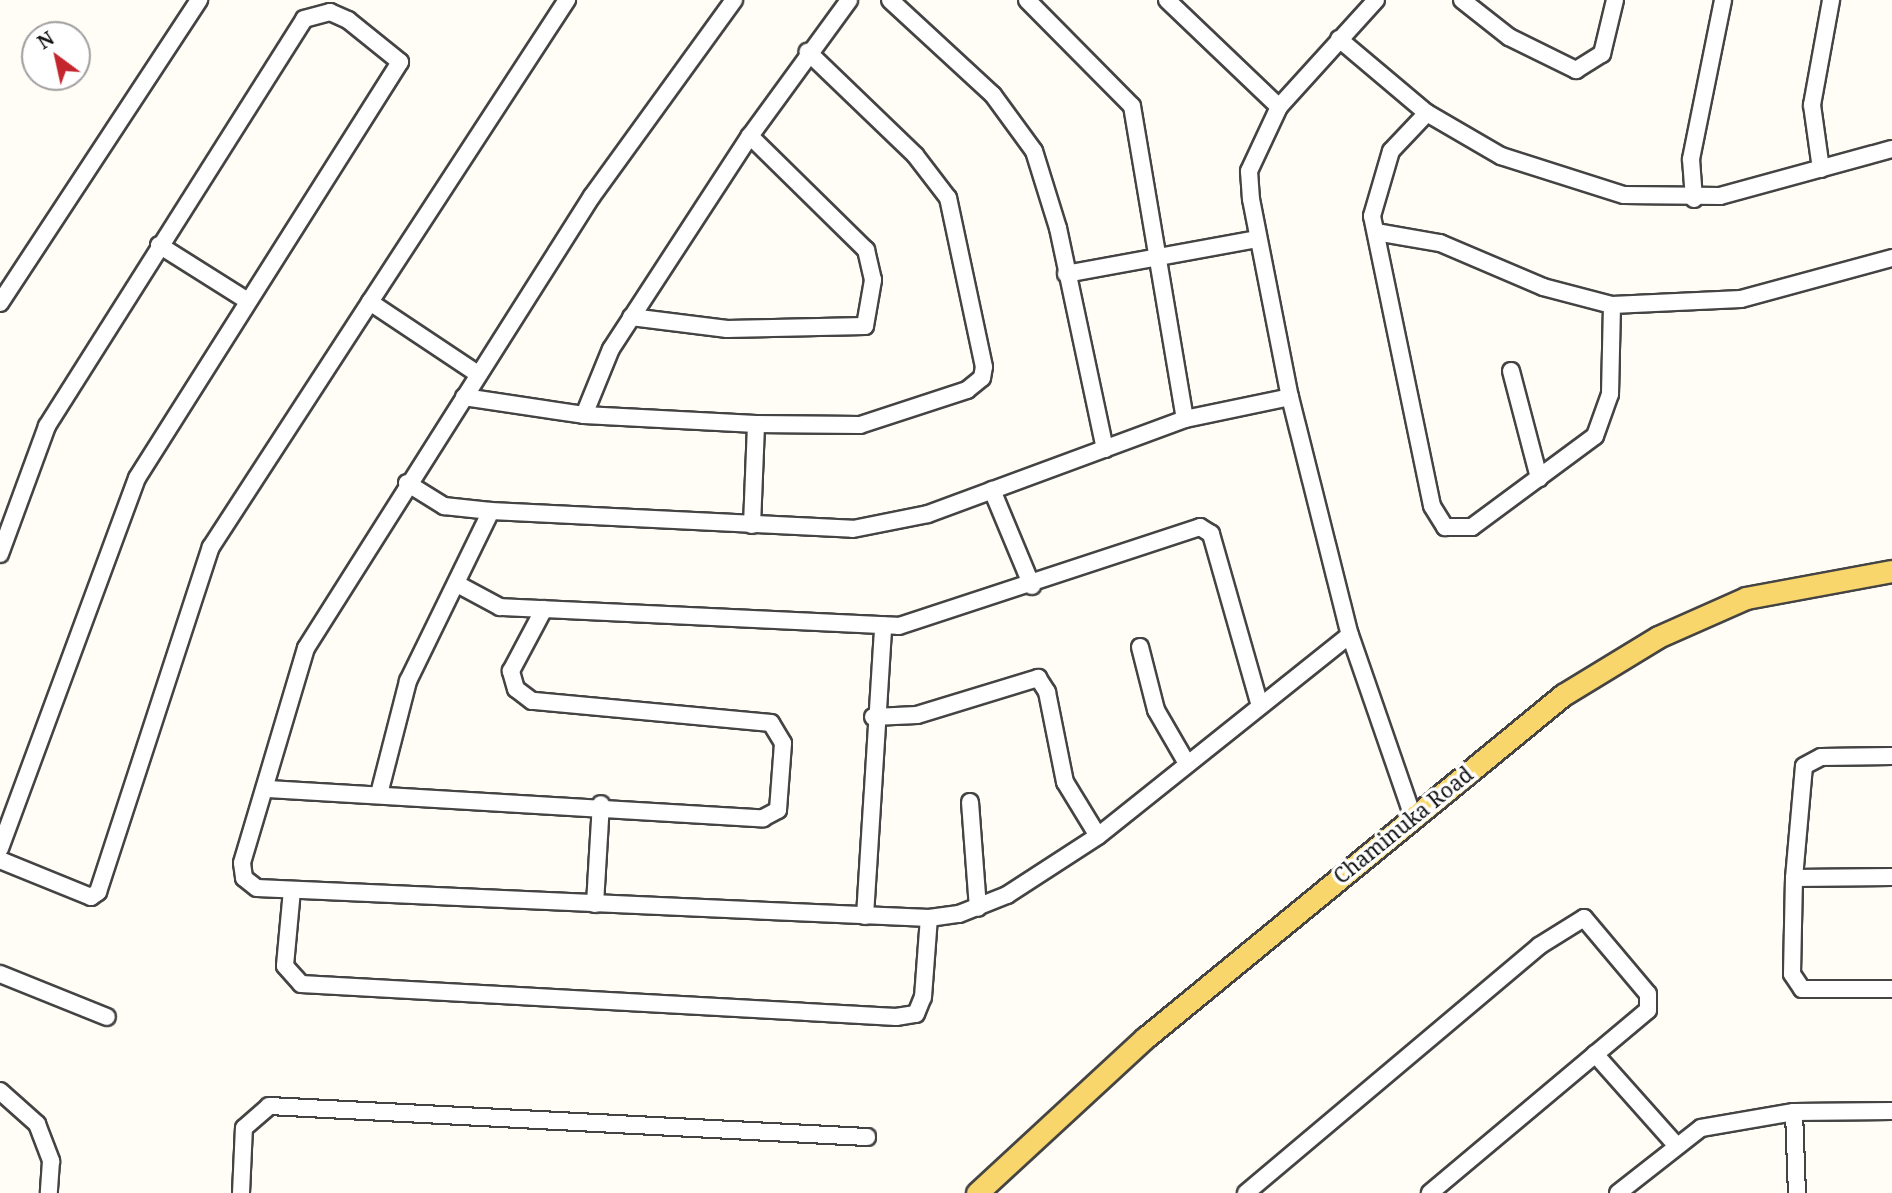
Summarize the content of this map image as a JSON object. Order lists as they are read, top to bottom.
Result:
{
  "streets": {
    "main road": ["Chaminuka Road"]
  },
  "north": "top left"
}
